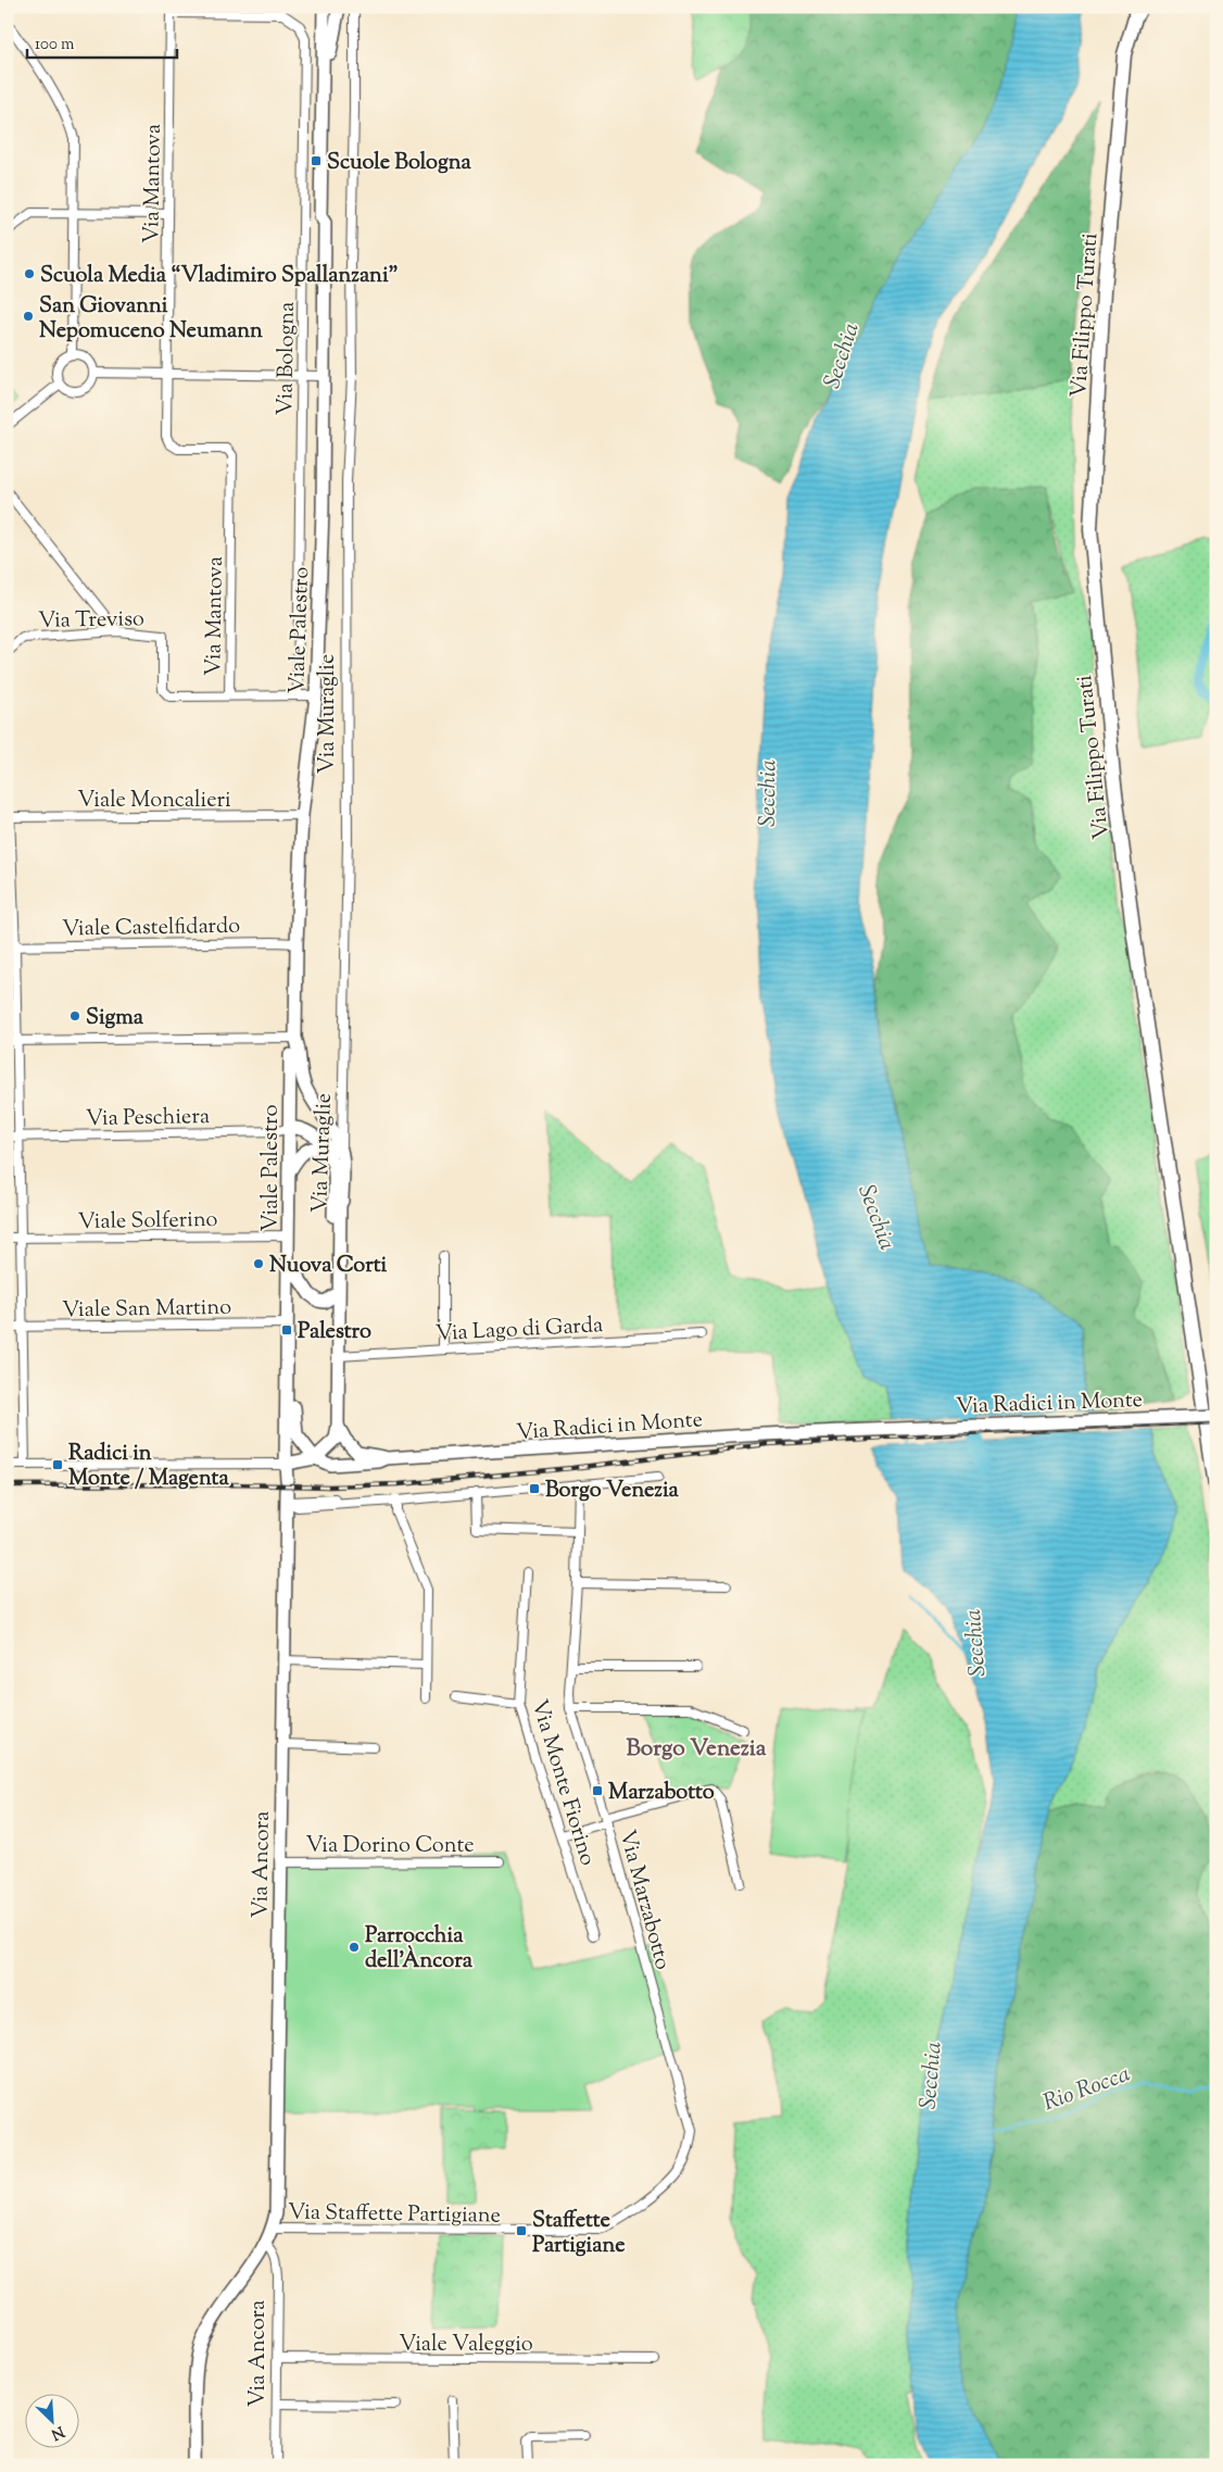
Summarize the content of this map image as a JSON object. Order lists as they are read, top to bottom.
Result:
{
  "streets": {
    "main road": [
      "Via Filippo Turati",
      "Viale Palestro",
      "Via Muraglie",
      "Via Radici in Monte",
      "Via Ancora"
    ],
    "street": [
      "Via Mantova",
      "Via Bologna",
      "Via Treviso",
      "Viale Moncalieri",
      "Viale Castelfidardo",
      "Via Peschiera",
      "Viale Solferino",
      "Viale San Martino",
      "Via Lago di Garda",
      "Via Monte Fiorino",
      "Via Dorino Conte",
      "Via Marzabotto",
      "Via Staffette Partigiane",
      "Viale Valeggio"
    ]
  },
  "crossings": [
    ["Via Mantova", "Via Bologna"],
    ["Via Mantova", "Via Treviso"],
    ["Via Bologna", "Via Treviso"],
    ["Via Treviso", "Viale Palestro"],
    ["Viale Palestro", "Via Muraglie"],
    ["Viale Palestro", "Viale Moncalieri"],
    ["Viale Palestro", "Viale Castelfidardo"],
    ["Viale Palestro", "Via Peschiera"],
    ["Viale Palestro", "Viale Solferino"],
    ["Viale Palestro", "Viale San Martino"],
    ["Viale Palestro", "Via Radici in Monte"],
    ["Viale Palestro", "Via Ancora"],
    ["Via Muraglie", "Via Lago di Garda"],
    ["Via Muraglie", "Via Radici in Monte"],
    ["Via Dorino Conte", "Via Ancora"],
    ["Via Ancora", "Via Staffette Partigiane"],
    ["Via Ancora", "Viale Valeggio"],
    ["Via Marzabotto", "Via Staffette Partigiane"]
  ],
  "districts": ["Borgo Venezia"],
  "water": ["Secchia", "Rio Rocca"],
  "places": {
    "transit": [
      "Scuole Bologna",
      "Palestro",
      "Radici in Monte / Magenta",
      "Borgo Venezia",
      "Marzabotto",
      "Staffette Partigiane"
    ],
    "other": [
      "Scuola Media “Vladimiro Spallanzani”",
      "San Giovanni Nepomuceno Neumann",
      "Sigma",
      "Nuova Corti",
      "Parrocchia dell'Àncora"
    ]
  },
  "scale_bar": "100 m",
  "north": "bottom right"
}
